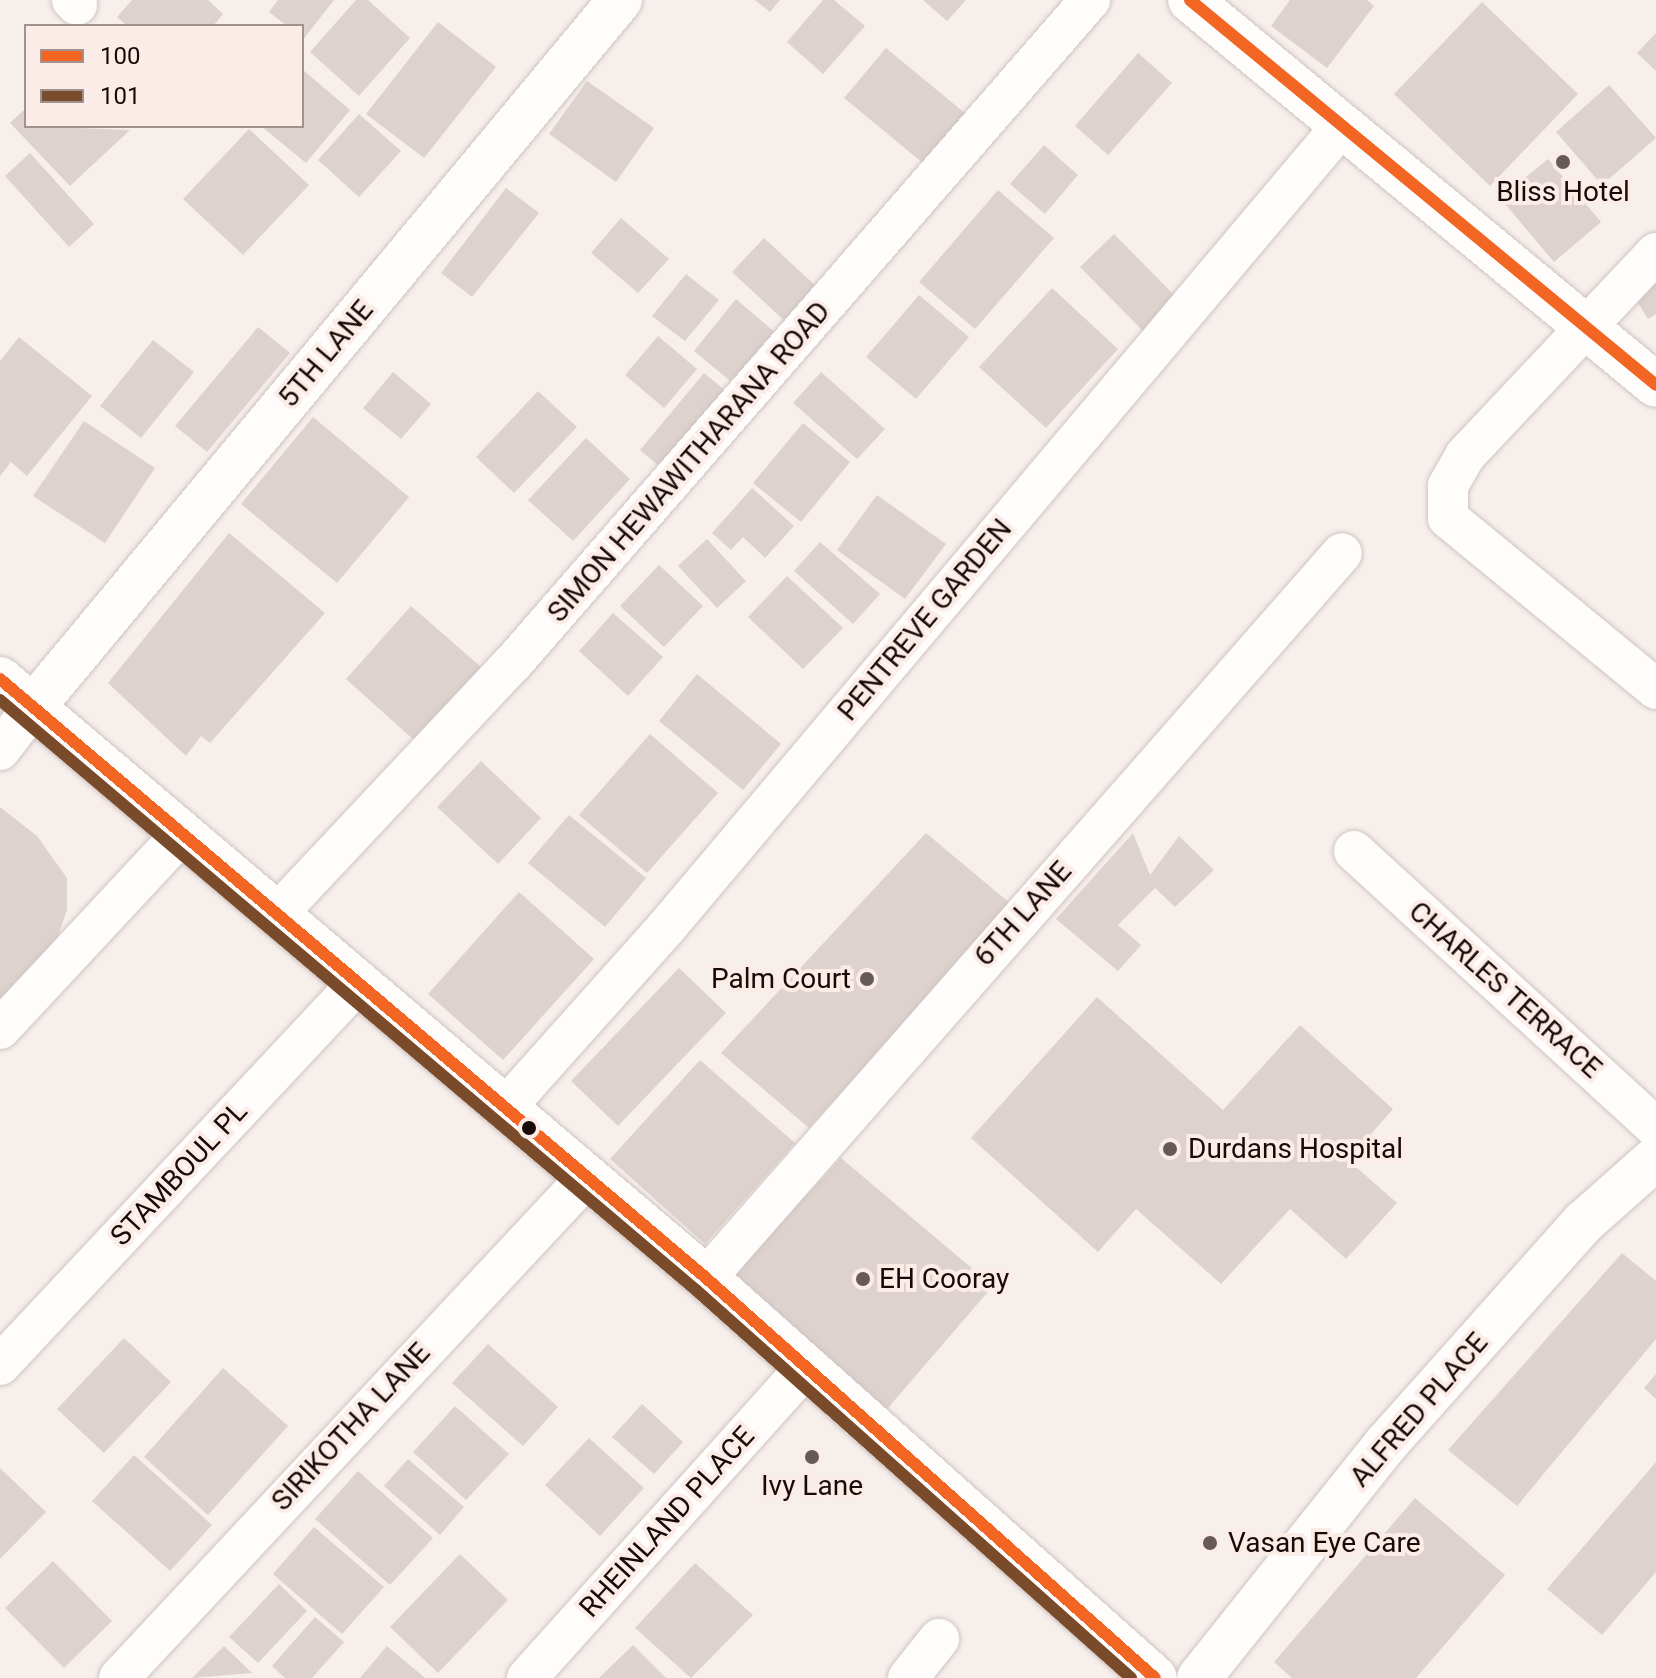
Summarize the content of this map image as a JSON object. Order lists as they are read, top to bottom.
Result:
{
  "streets": {
    "main road": ["5TH LANE", "ALFRED PLACE"],
    "street": [
      "SIMON HEWAWITHARANA ROAD",
      "PENTREVE GARDEN",
      "6TH LANE",
      "CHARLES TERRACE",
      "STAMBOUL PL",
      "SIRIKOTHA LANE",
      "RHEINLAND PLACE"
    ]
  },
  "places": [
    "Bliss Hotel",
    "Palm Court",
    "Durdans Hospital",
    "EH Cooray",
    "Ivy Lane",
    "Vasan Eye Care"
  ],
  "lines": ["transit line 100", "transit line 101"],
  "legend": ["100", "101"]
}
